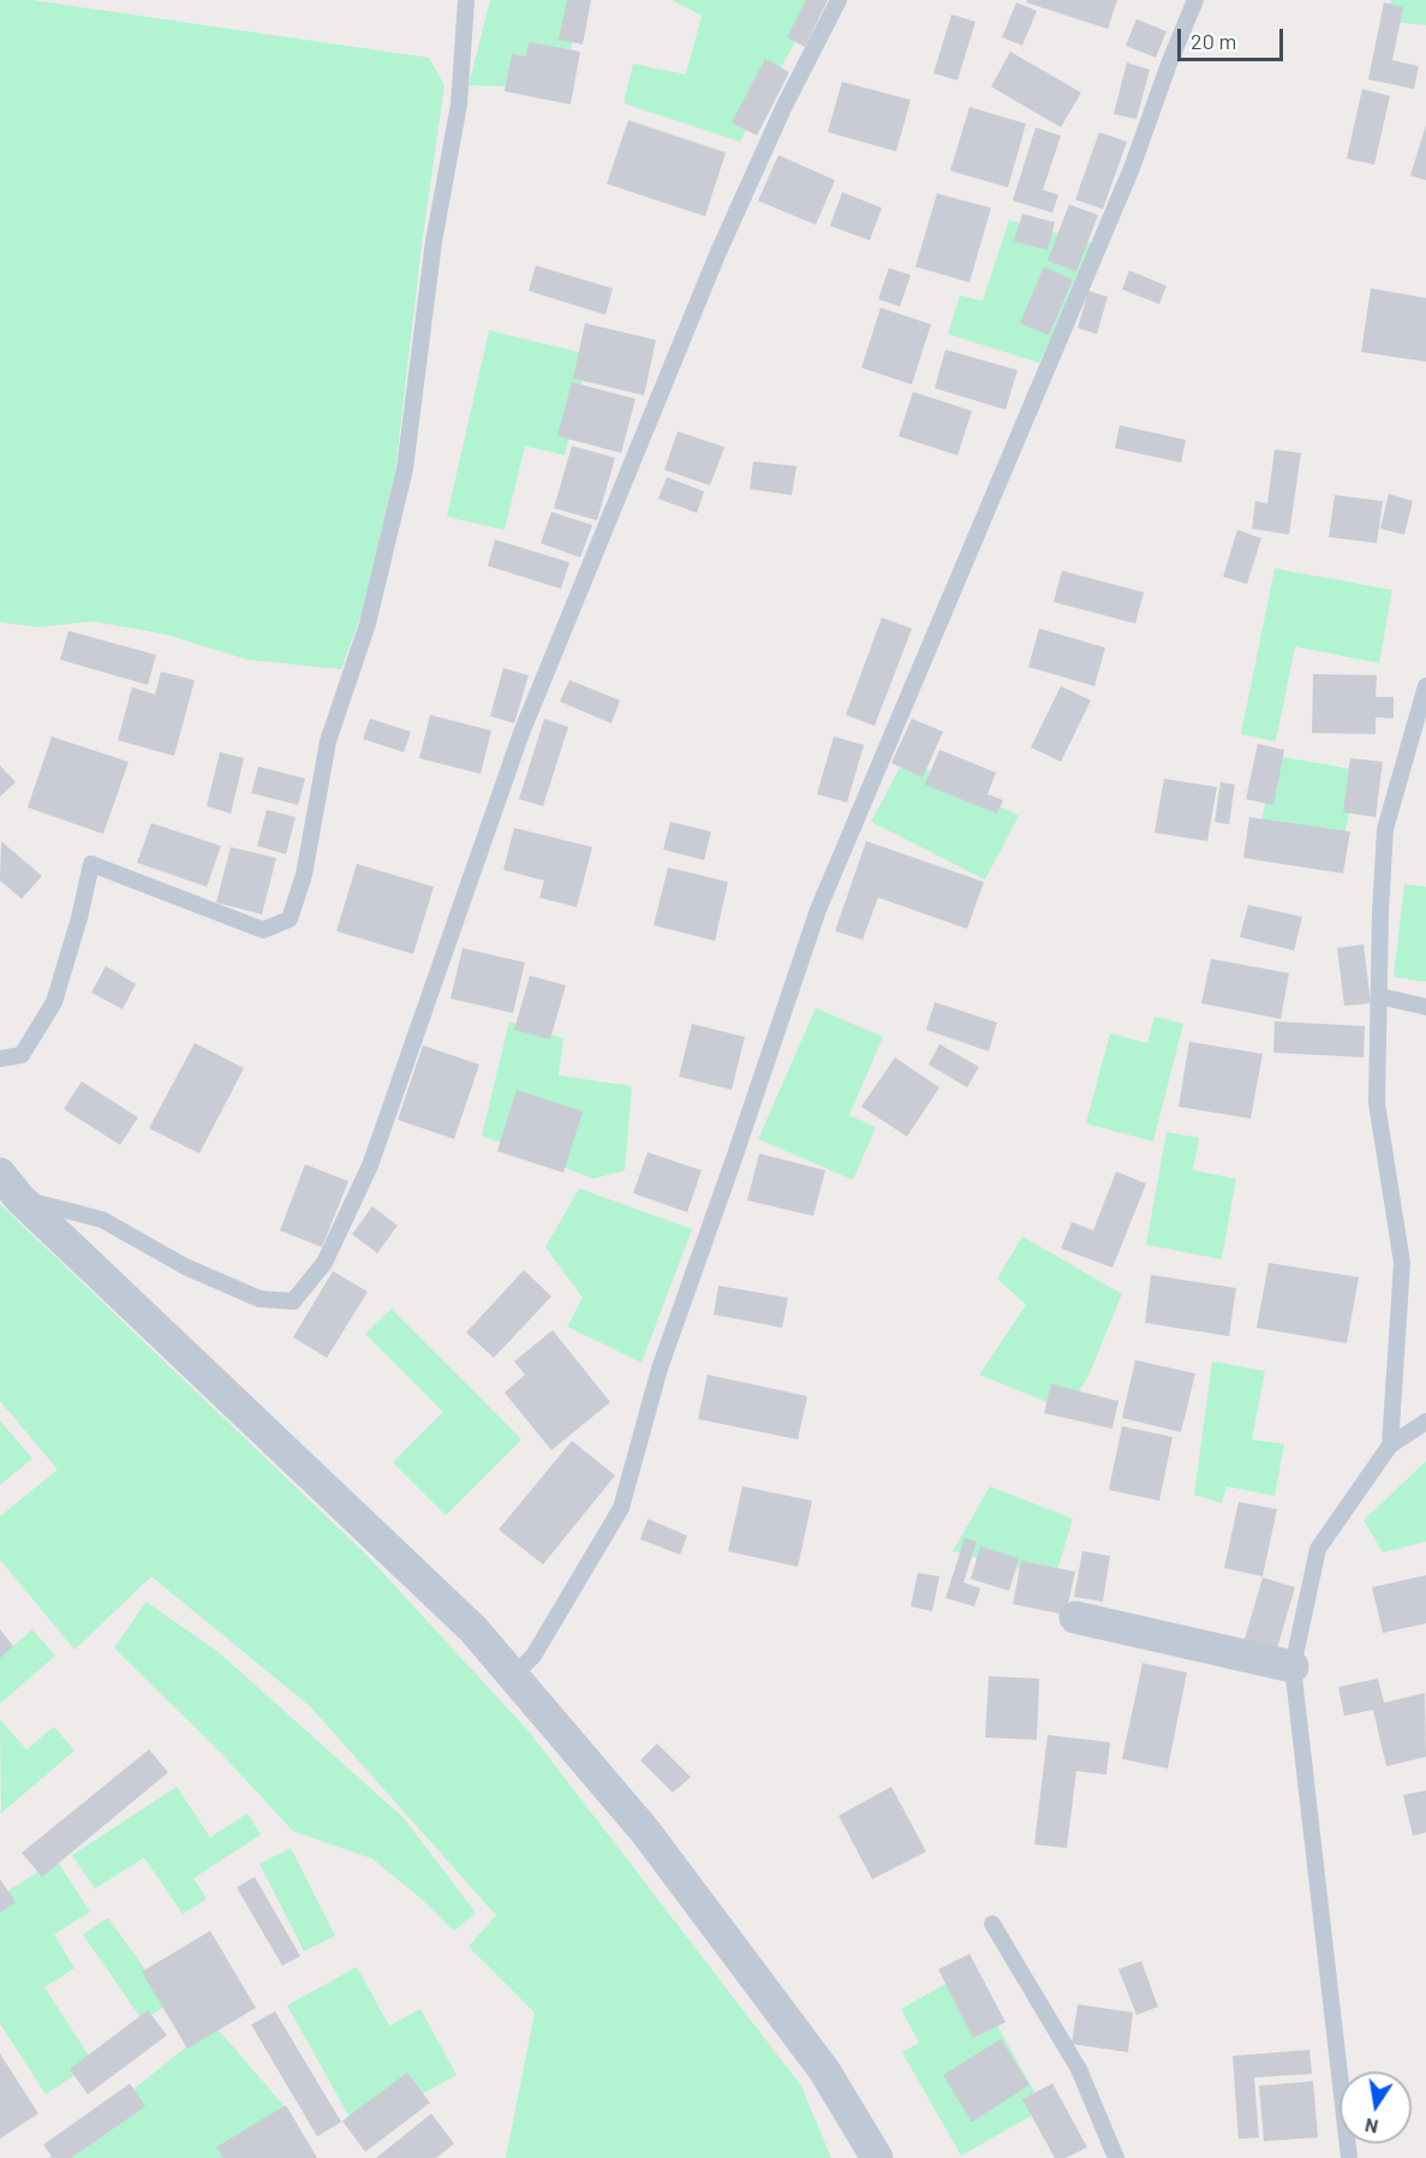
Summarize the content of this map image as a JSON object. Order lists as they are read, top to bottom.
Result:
{
  "scale_bar": "20 m",
  "north": "bottom"
}
